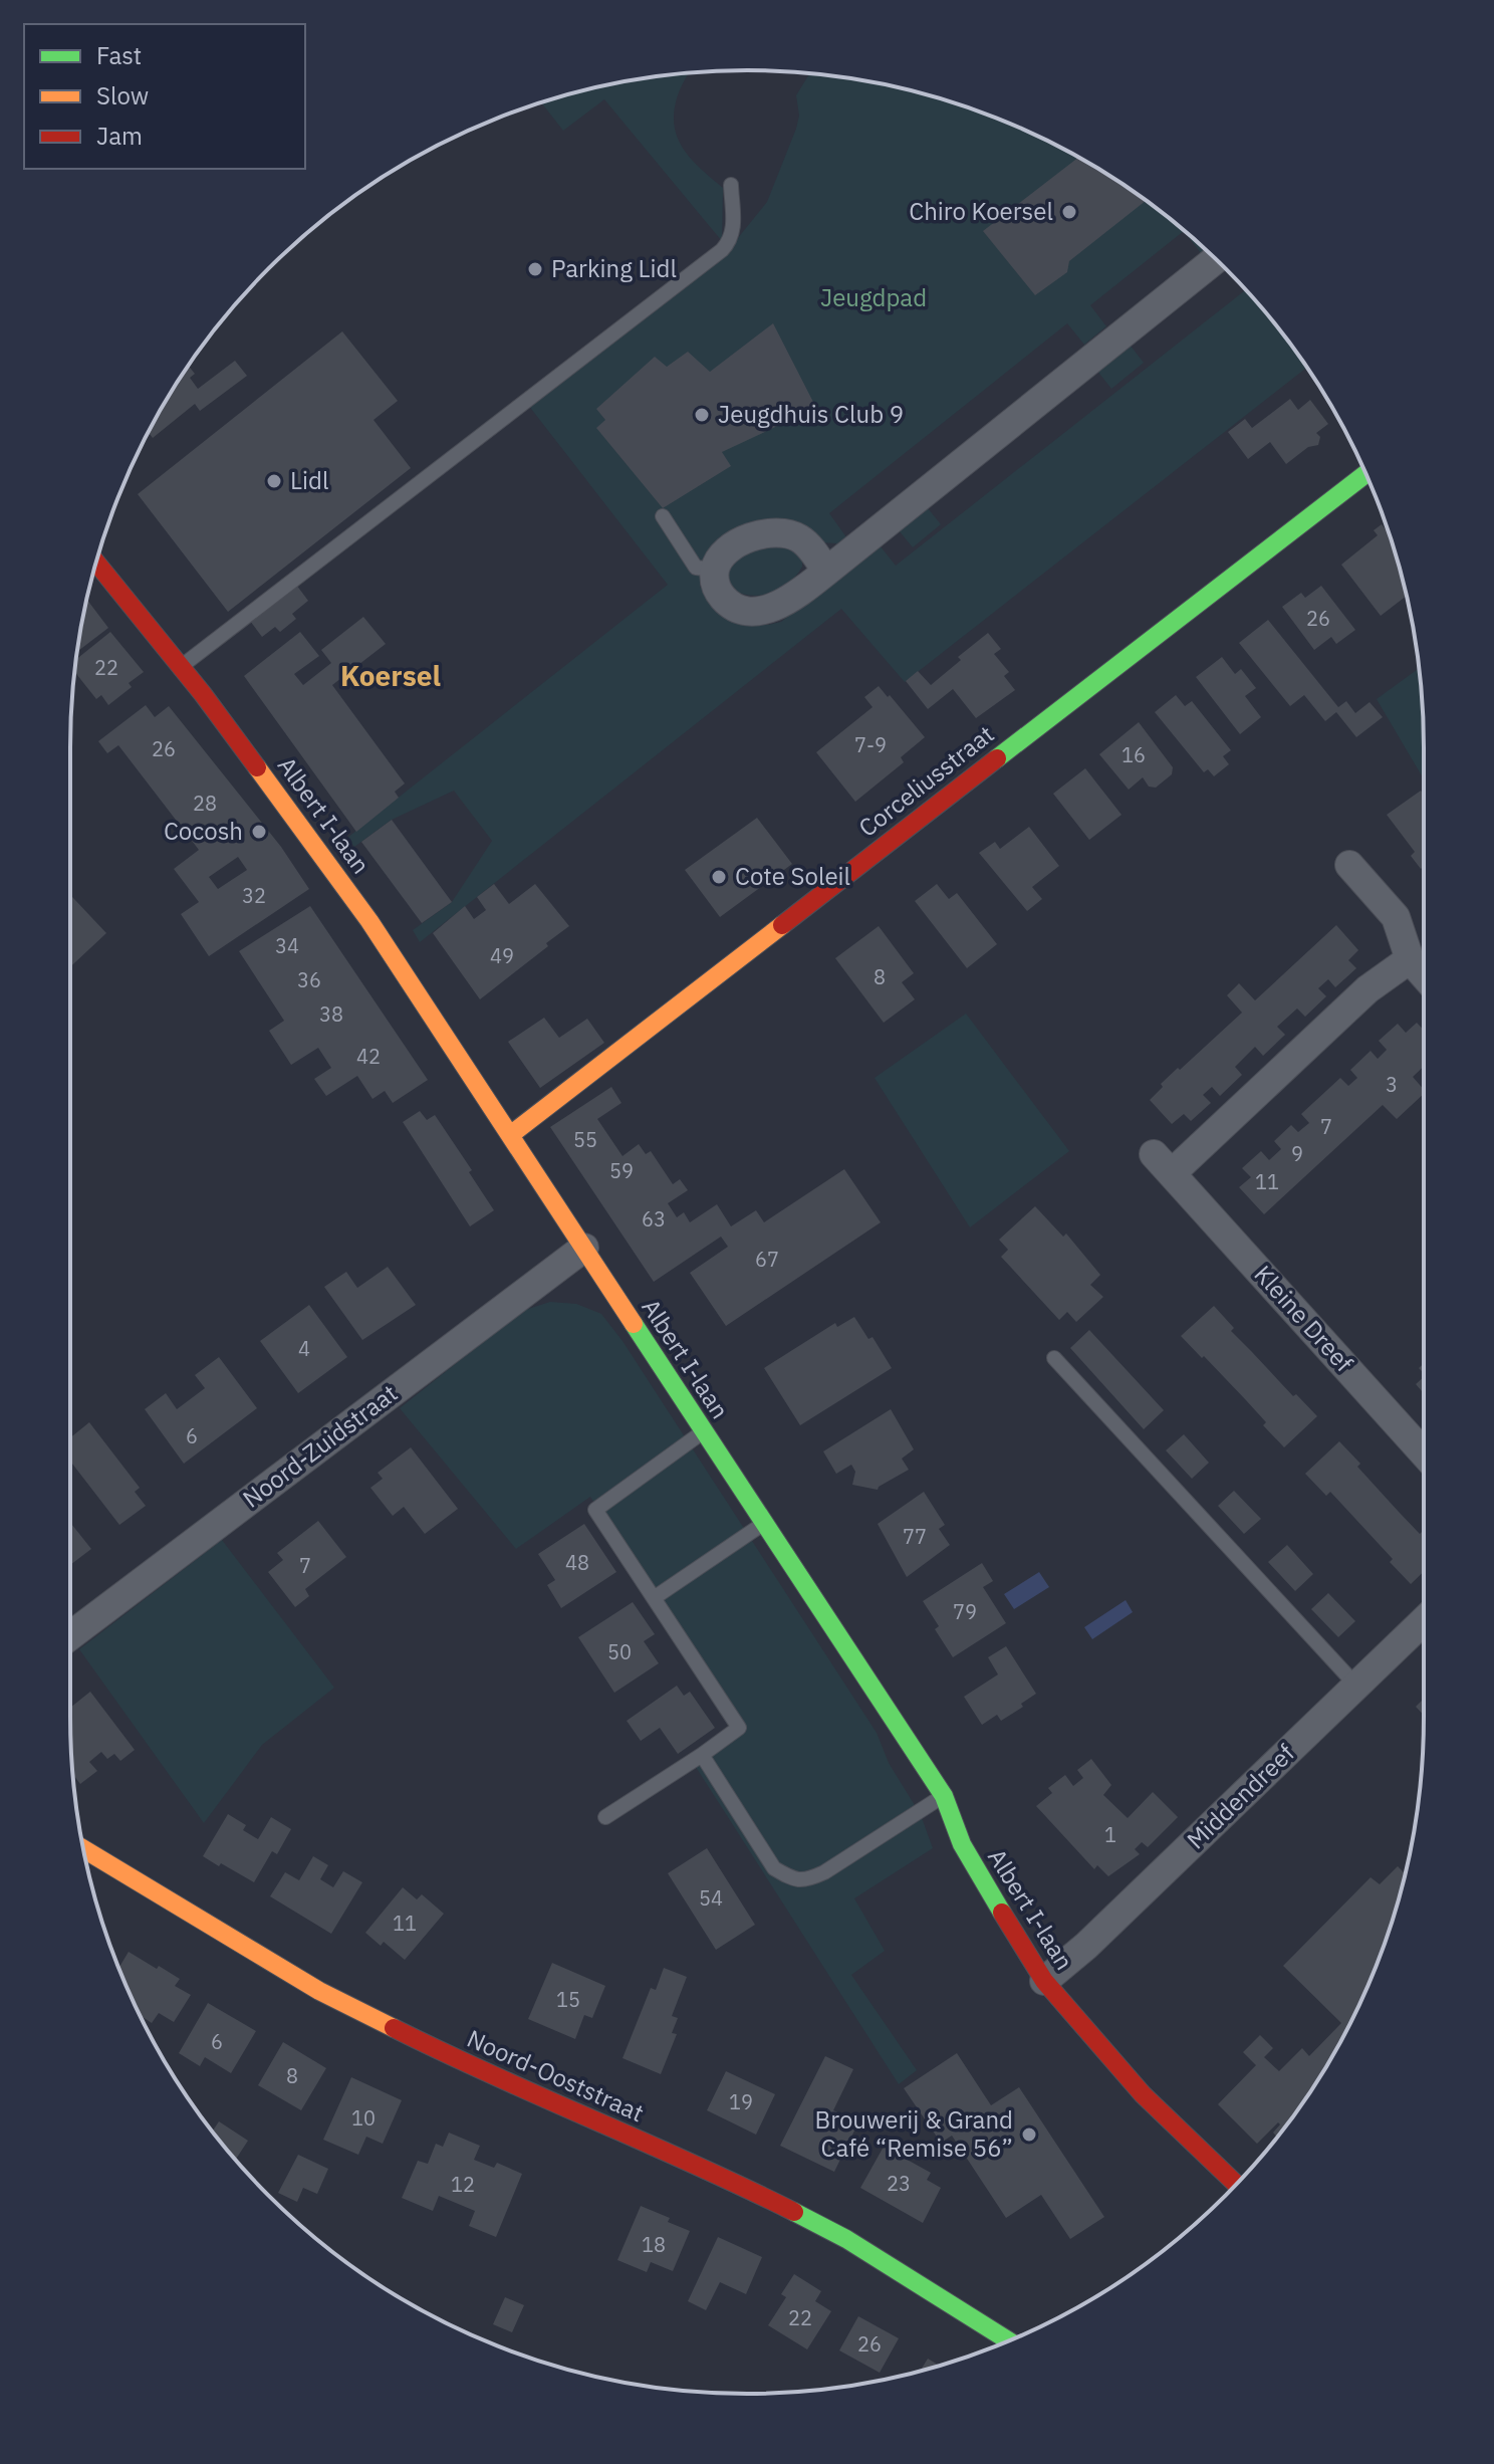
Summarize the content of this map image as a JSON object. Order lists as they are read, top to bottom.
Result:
{
  "streets": {
    "street": [
      "Corceliusstraat",
      "Albert I-laan",
      "Kleine Dreef",
      "Noord-Zuidstraat",
      "Middendreef",
      "Noord-Ooststraat"
    ]
  },
  "crossings": [
    ["Corceliusstraat", "Albert I-laan"],
    ["Albert I-laan", "Noord-Zuidstraat"],
    ["Albert I-laan", "Middendreef"]
  ],
  "districts": ["Koersel"],
  "parks": ["Jeugdpad"],
  "places": [
    "Chiro Koersel",
    "Parking Lidl",
    "Jeugdhuis Club 9",
    "Lidl",
    "Cocosh",
    "Cote Soleil",
    "Brouwerij & Grand Café “Remise 56”"
  ],
  "house_numbers": [
    "26",
    "22",
    "7-9",
    "26",
    "16",
    "28",
    "32",
    "34",
    "49",
    "8",
    "36",
    "38",
    "42",
    "3",
    "7",
    "55",
    "9",
    "59",
    "11",
    "63",
    "67",
    "4",
    "6",
    "77",
    "48",
    "7",
    "79",
    "50",
    "1",
    "54",
    "11",
    "15",
    "6",
    "8",
    "19",
    "10",
    "23",
    "12",
    "18",
    "22",
    "26"
  ],
  "legend": ["Fast", "Slow", "Jam"]
}
